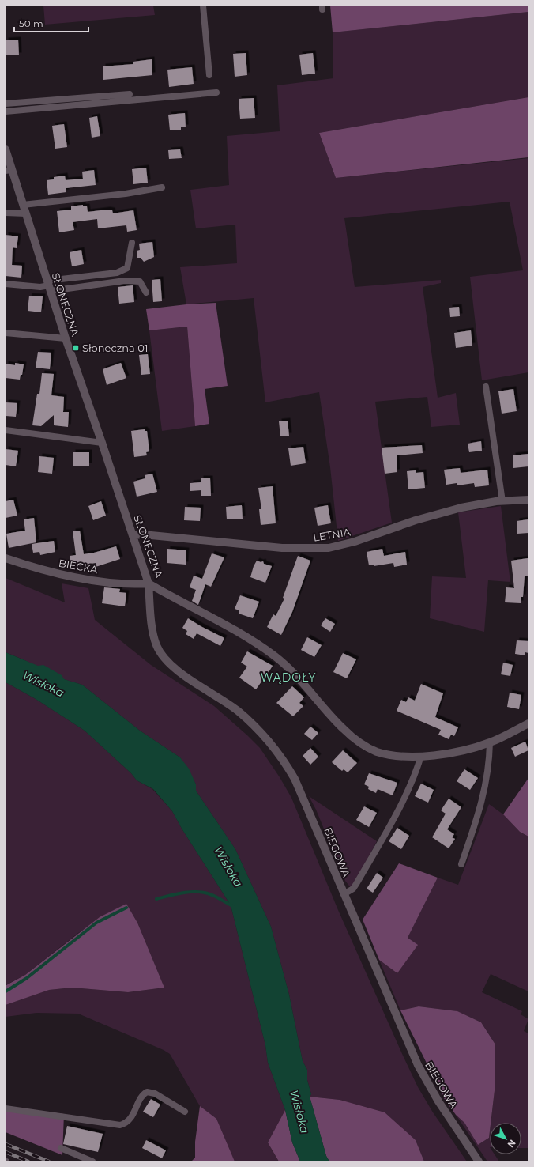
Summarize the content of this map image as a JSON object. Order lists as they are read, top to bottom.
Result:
{
  "streets": {
    "street": [
      "SŁONECZNA",
      "LETNIA",
      "BIECKA",
      "BIEGOWA"
    ]
  },
  "crossings": [
    ["SŁONECZNA", "LETNIA"],
    ["SŁONECZNA", "BIECKA"],
    ["SŁONECZNA", "BIEGOWA"],
    ["BIECKA", "BIEGOWA"]
  ],
  "districts": ["WĄDOŁY"],
  "water": ["Wisłoka"],
  "places": {
    "transit": ["Słoneczna 01"]
  },
  "scale_bar": "50 m",
  "north": "bottom right"
}
